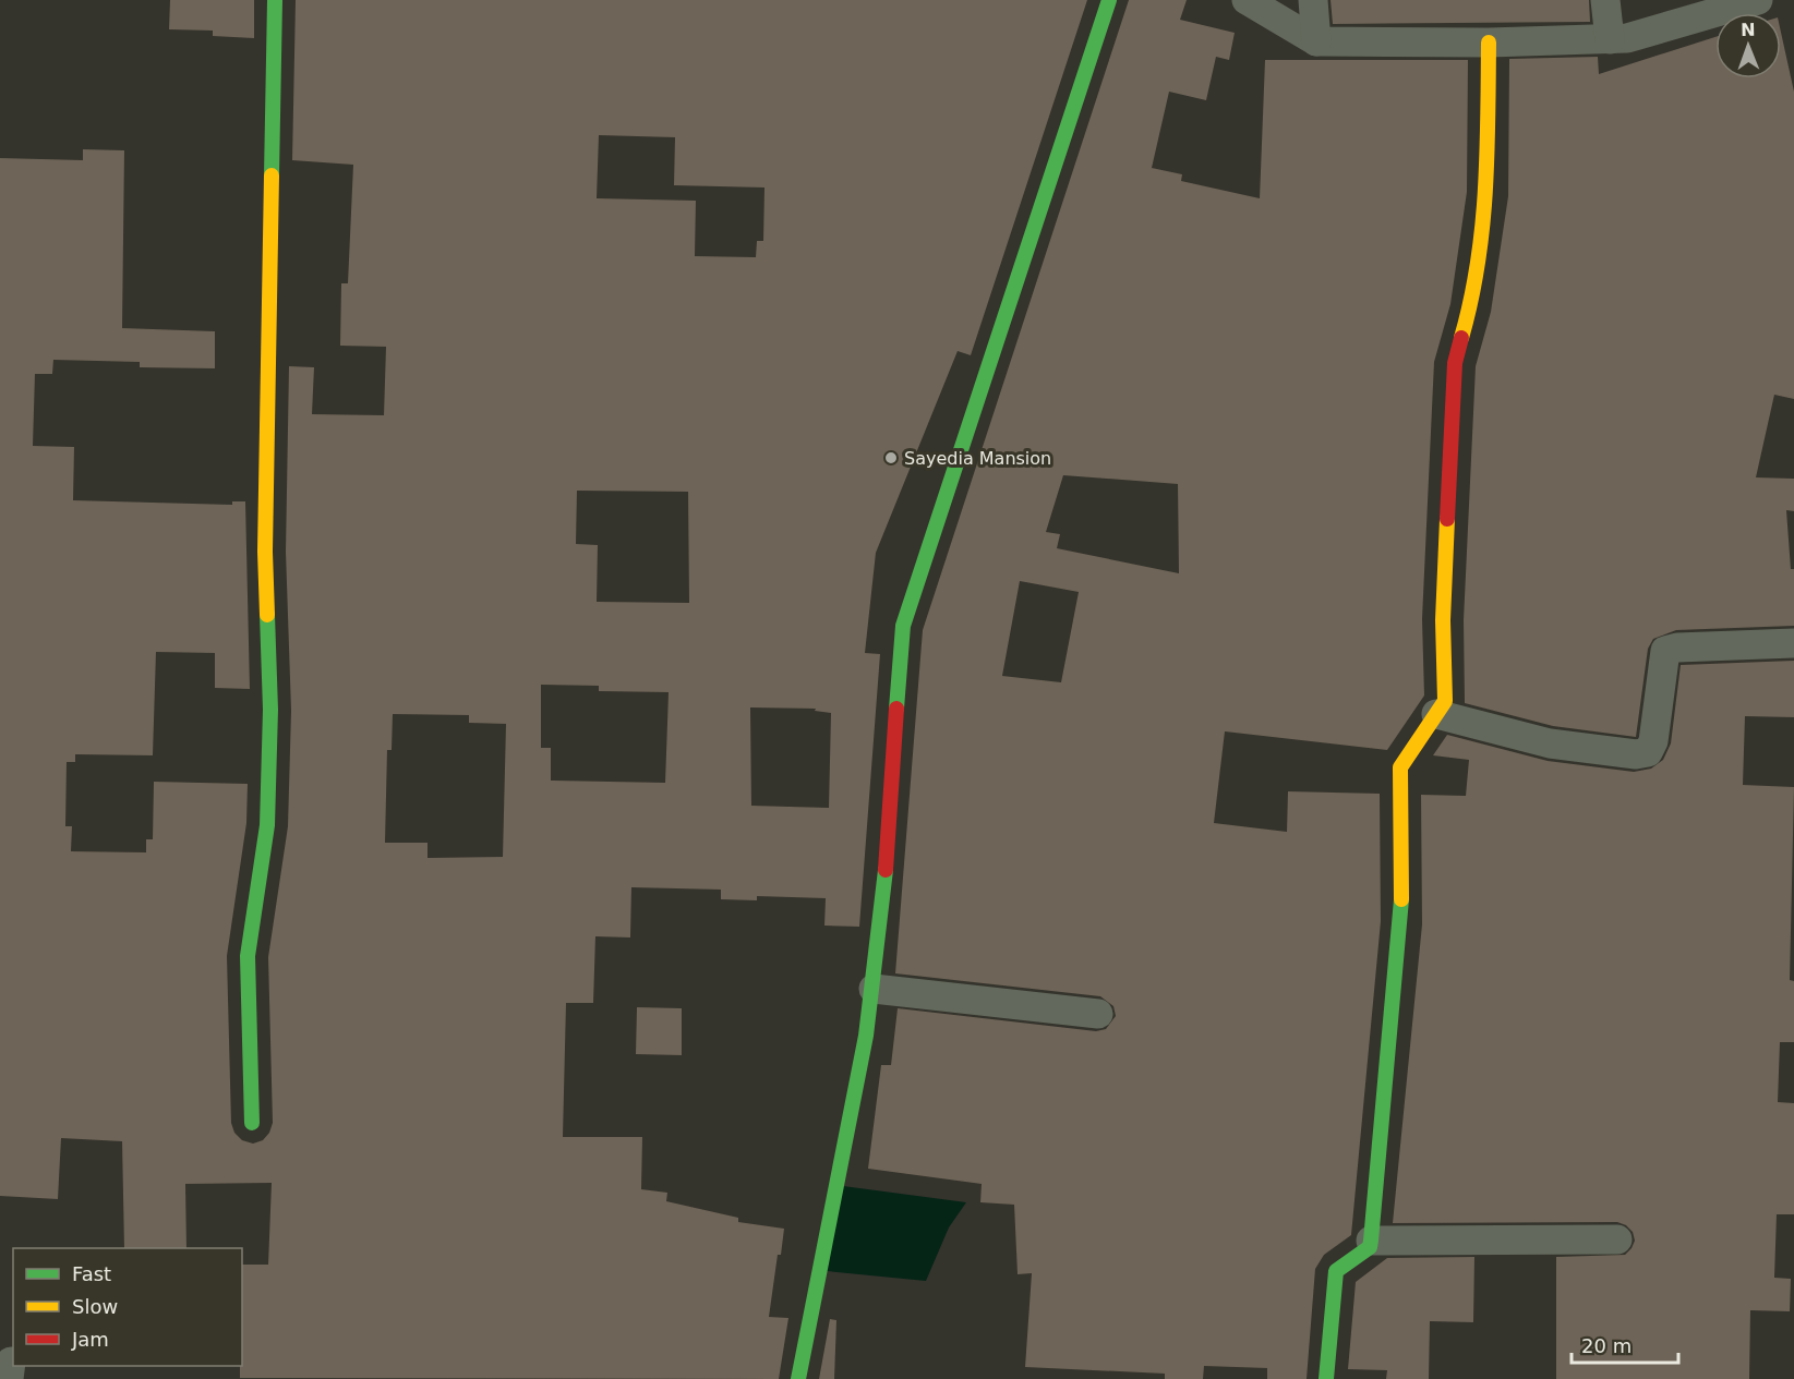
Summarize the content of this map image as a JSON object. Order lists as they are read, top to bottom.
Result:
{
  "places": ["Sayedia Mansion"],
  "legend": ["Fast", "Slow", "Jam"],
  "scale_bar": "20 m",
  "north": "top"
}
